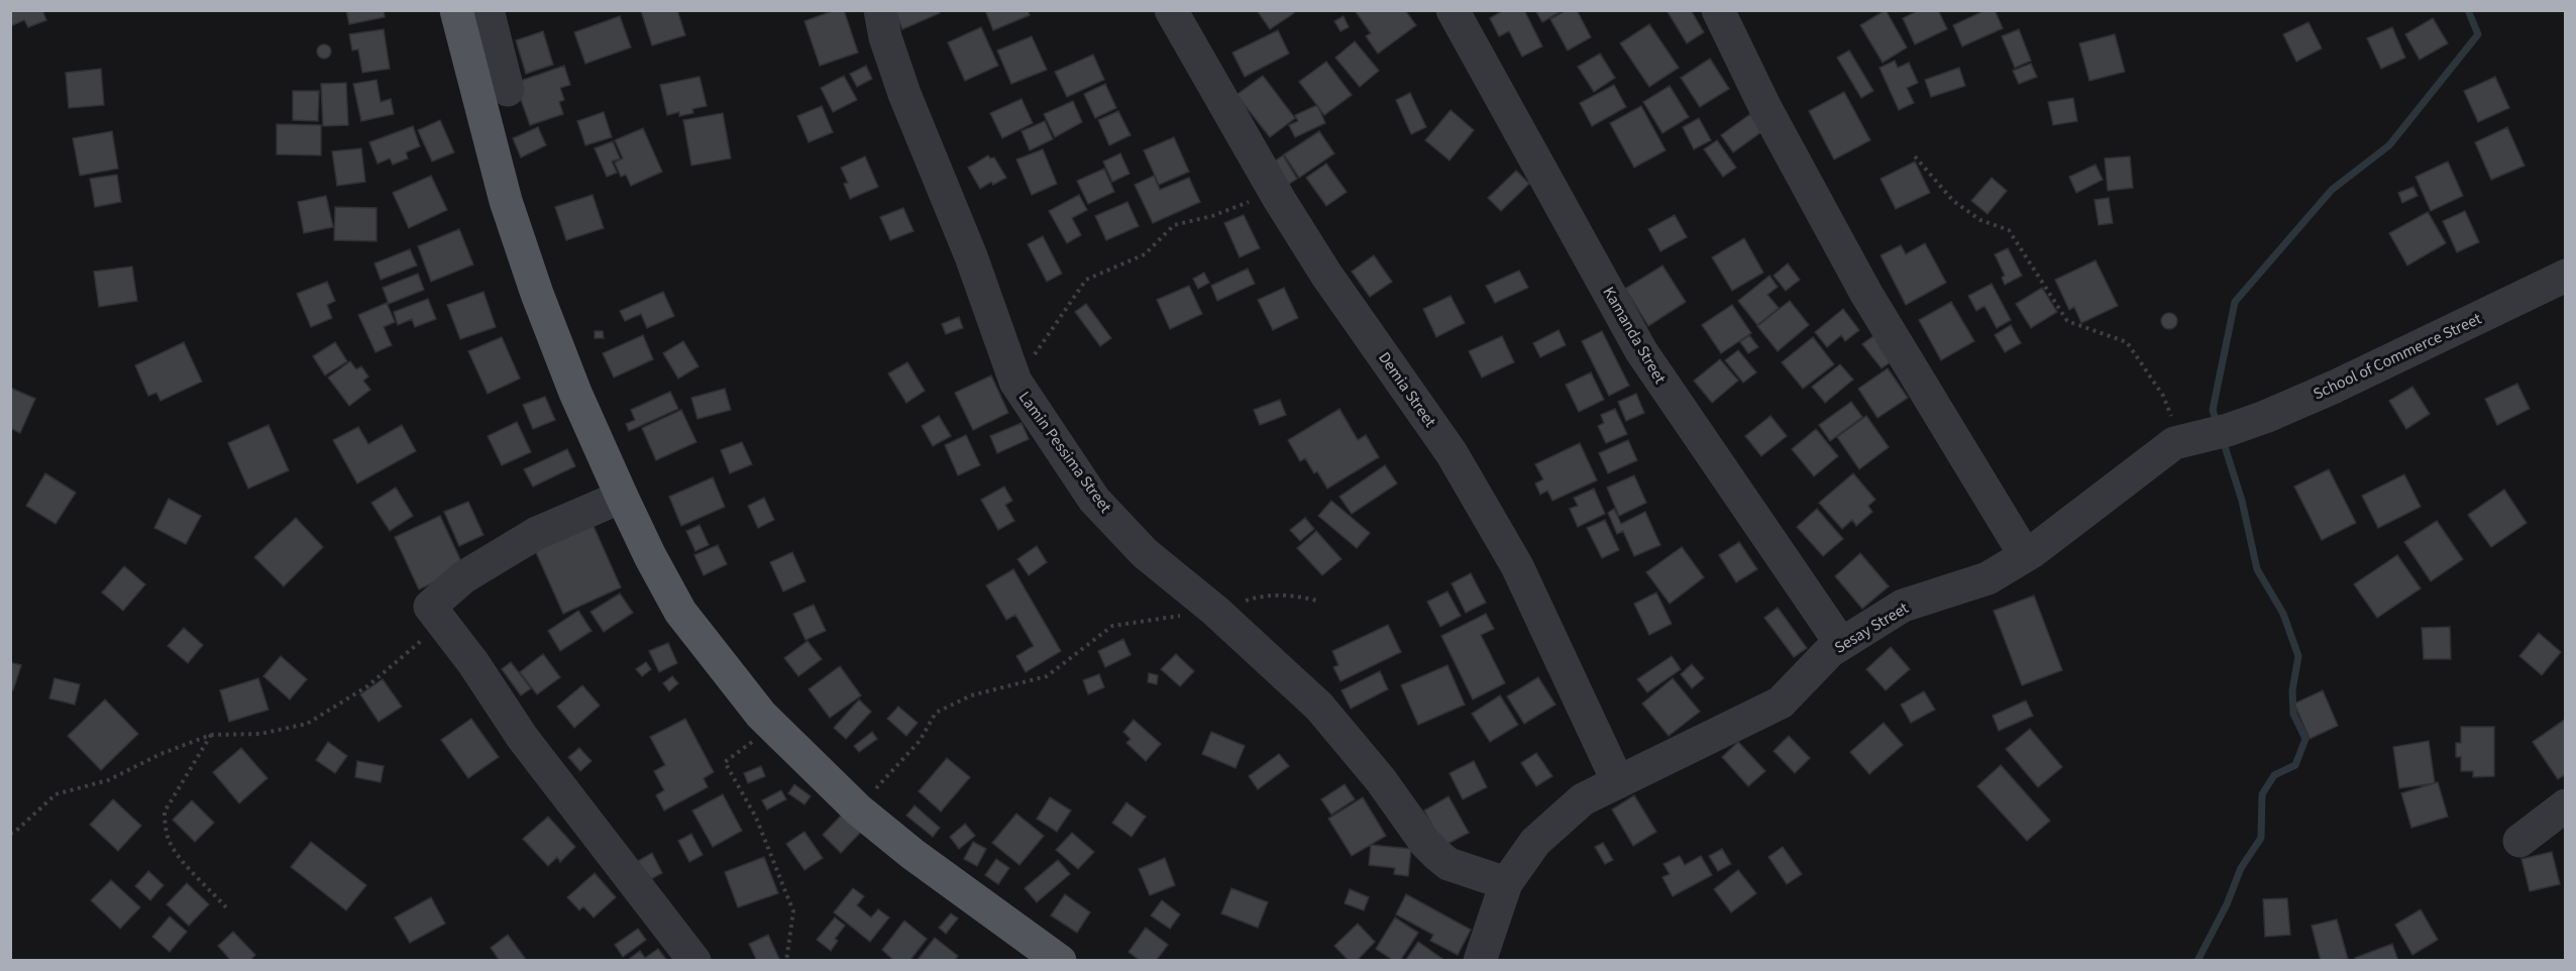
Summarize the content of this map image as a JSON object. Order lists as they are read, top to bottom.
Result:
{
  "streets": {
    "street": [
      "Kamanda Street",
      "School of Commerce Street",
      "Demia Street",
      "Lamin Pessima Street",
      "Sesay Street"
    ]
  },
  "crossings": [
    ["Kamanda Street", "Sesay Street"],
    ["School of Commerce Street", "Sesay Street"],
    ["Demia Street", "Sesay Street"],
    ["Lamin Pessima Street", "Sesay Street"]
  ]
}
